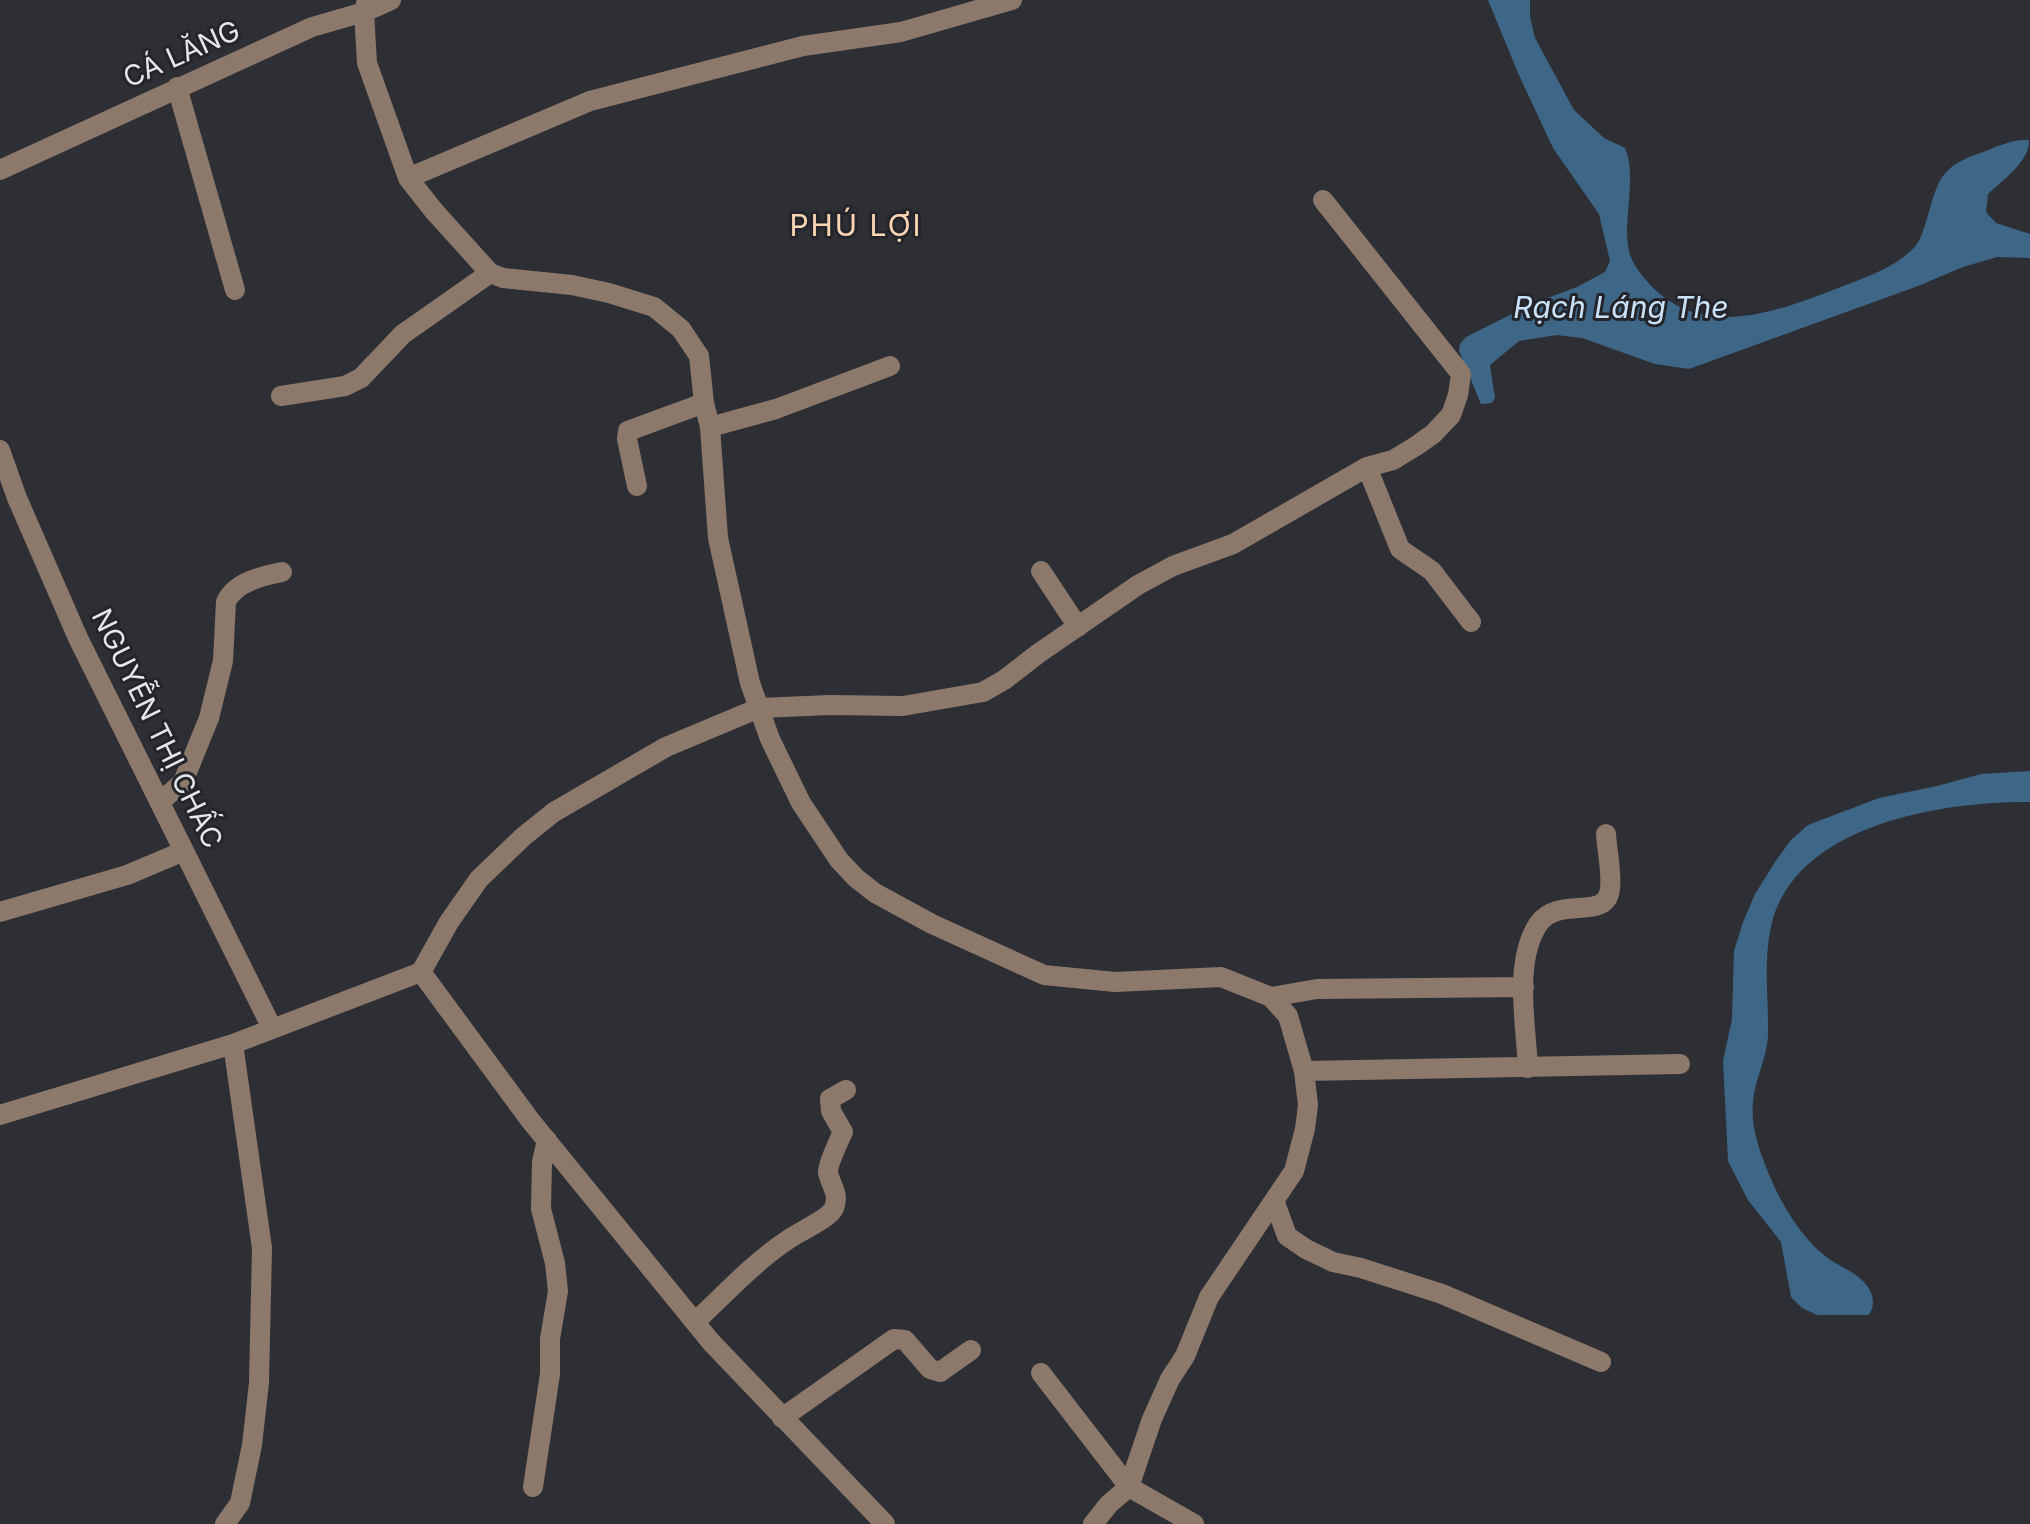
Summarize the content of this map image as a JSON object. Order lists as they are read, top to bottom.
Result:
{
  "streets": {
    "street": ["CÁ LĂNG", "NGUYỄN THỊ CHẤC"]
  },
  "districts": ["PHÚ LỢI"],
  "water": ["Rạch Láng The"]
}
